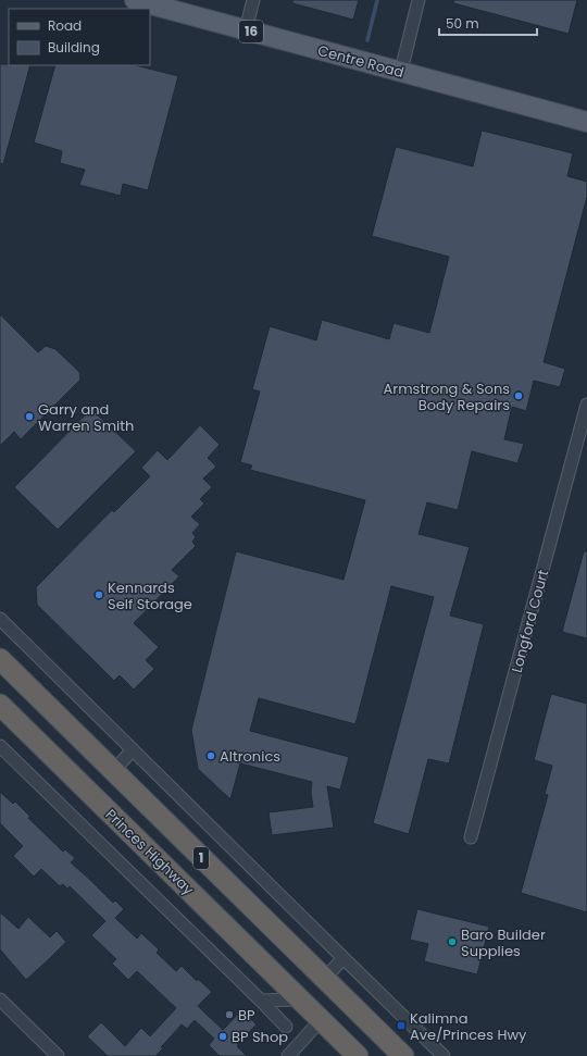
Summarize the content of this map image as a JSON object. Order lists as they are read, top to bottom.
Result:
{
  "streets": {
    "highway": ["Princes Highway", "1"],
    "main road": ["16", "Centre Road"],
    "street": ["Longford Court"]
  },
  "places": {
    "other": [
      "Armstrong & Sons Body Repairs",
      "Garry and Warren Smith",
      "Kennards Self Storage",
      "Altronics",
      "Baro Builder Supplies",
      "BP",
      "BP Shop"
    ],
    "transit": ["Kalimna Ave/Princes Hwy"]
  },
  "legend": ["Road", "Building"],
  "scale_bar": "50 m"
}
